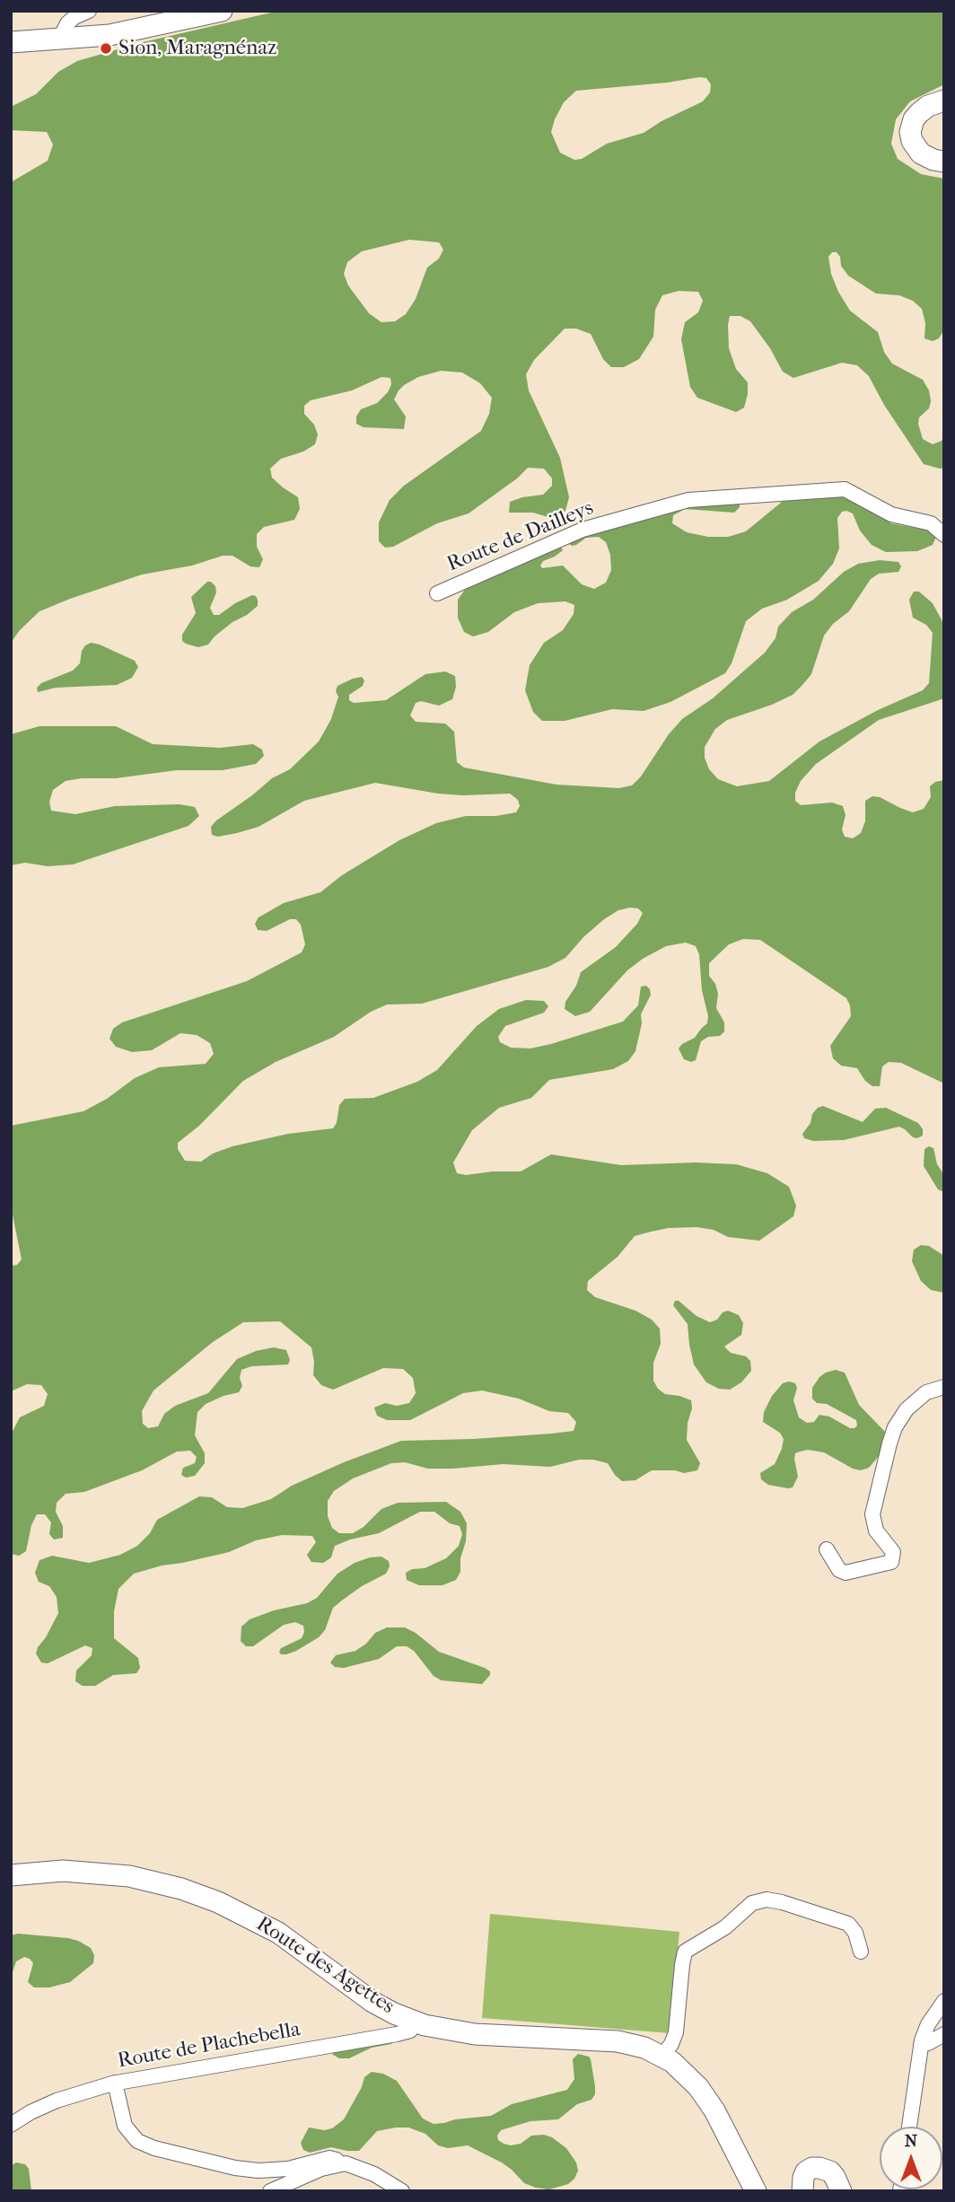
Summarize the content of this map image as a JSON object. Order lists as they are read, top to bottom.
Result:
{
  "streets": {
    "street": ["Route de Dailleys", "Route des Agettes", "Route de Plachebella"]
  },
  "crossings": [
    ["Route des Agettes", "Route de Plachebella"]
  ],
  "places": ["Sion, Maragnénaz"],
  "north": "top"
}
